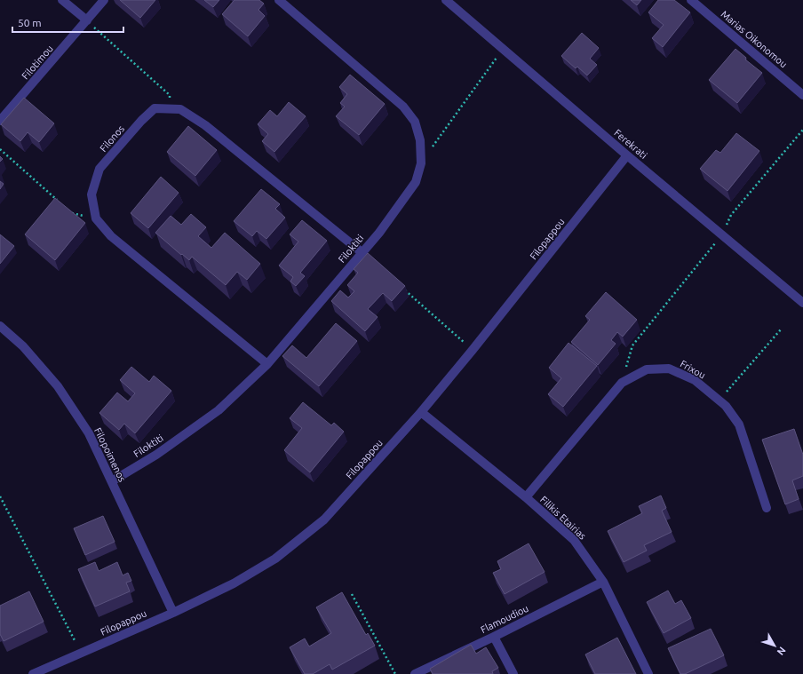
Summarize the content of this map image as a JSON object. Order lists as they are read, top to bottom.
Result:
{
  "streets": {
    "street": [
      "Marias Oikonomou",
      "Filotimou",
      "Filonos",
      "Ferekrati",
      "Filopappou",
      "Filoktiti",
      "Frixou",
      "Filopoimenos",
      "Filikis Etairias",
      "Flamoudiou"
    ]
  },
  "crossings": [
    ["Filonos", "Filoktiti"],
    ["Ferekrati", "Filopappou"],
    ["Filopappou", "Filopoimenos"],
    ["Filopappou", "Filikis Etairias"],
    ["Filoktiti", "Filopoimenos"],
    ["Frixou", "Filikis Etairias"],
    ["Filikis Etairias", "Flamoudiou"]
  ],
  "scale_bar": "50 m",
  "north": "bottom right"
}
